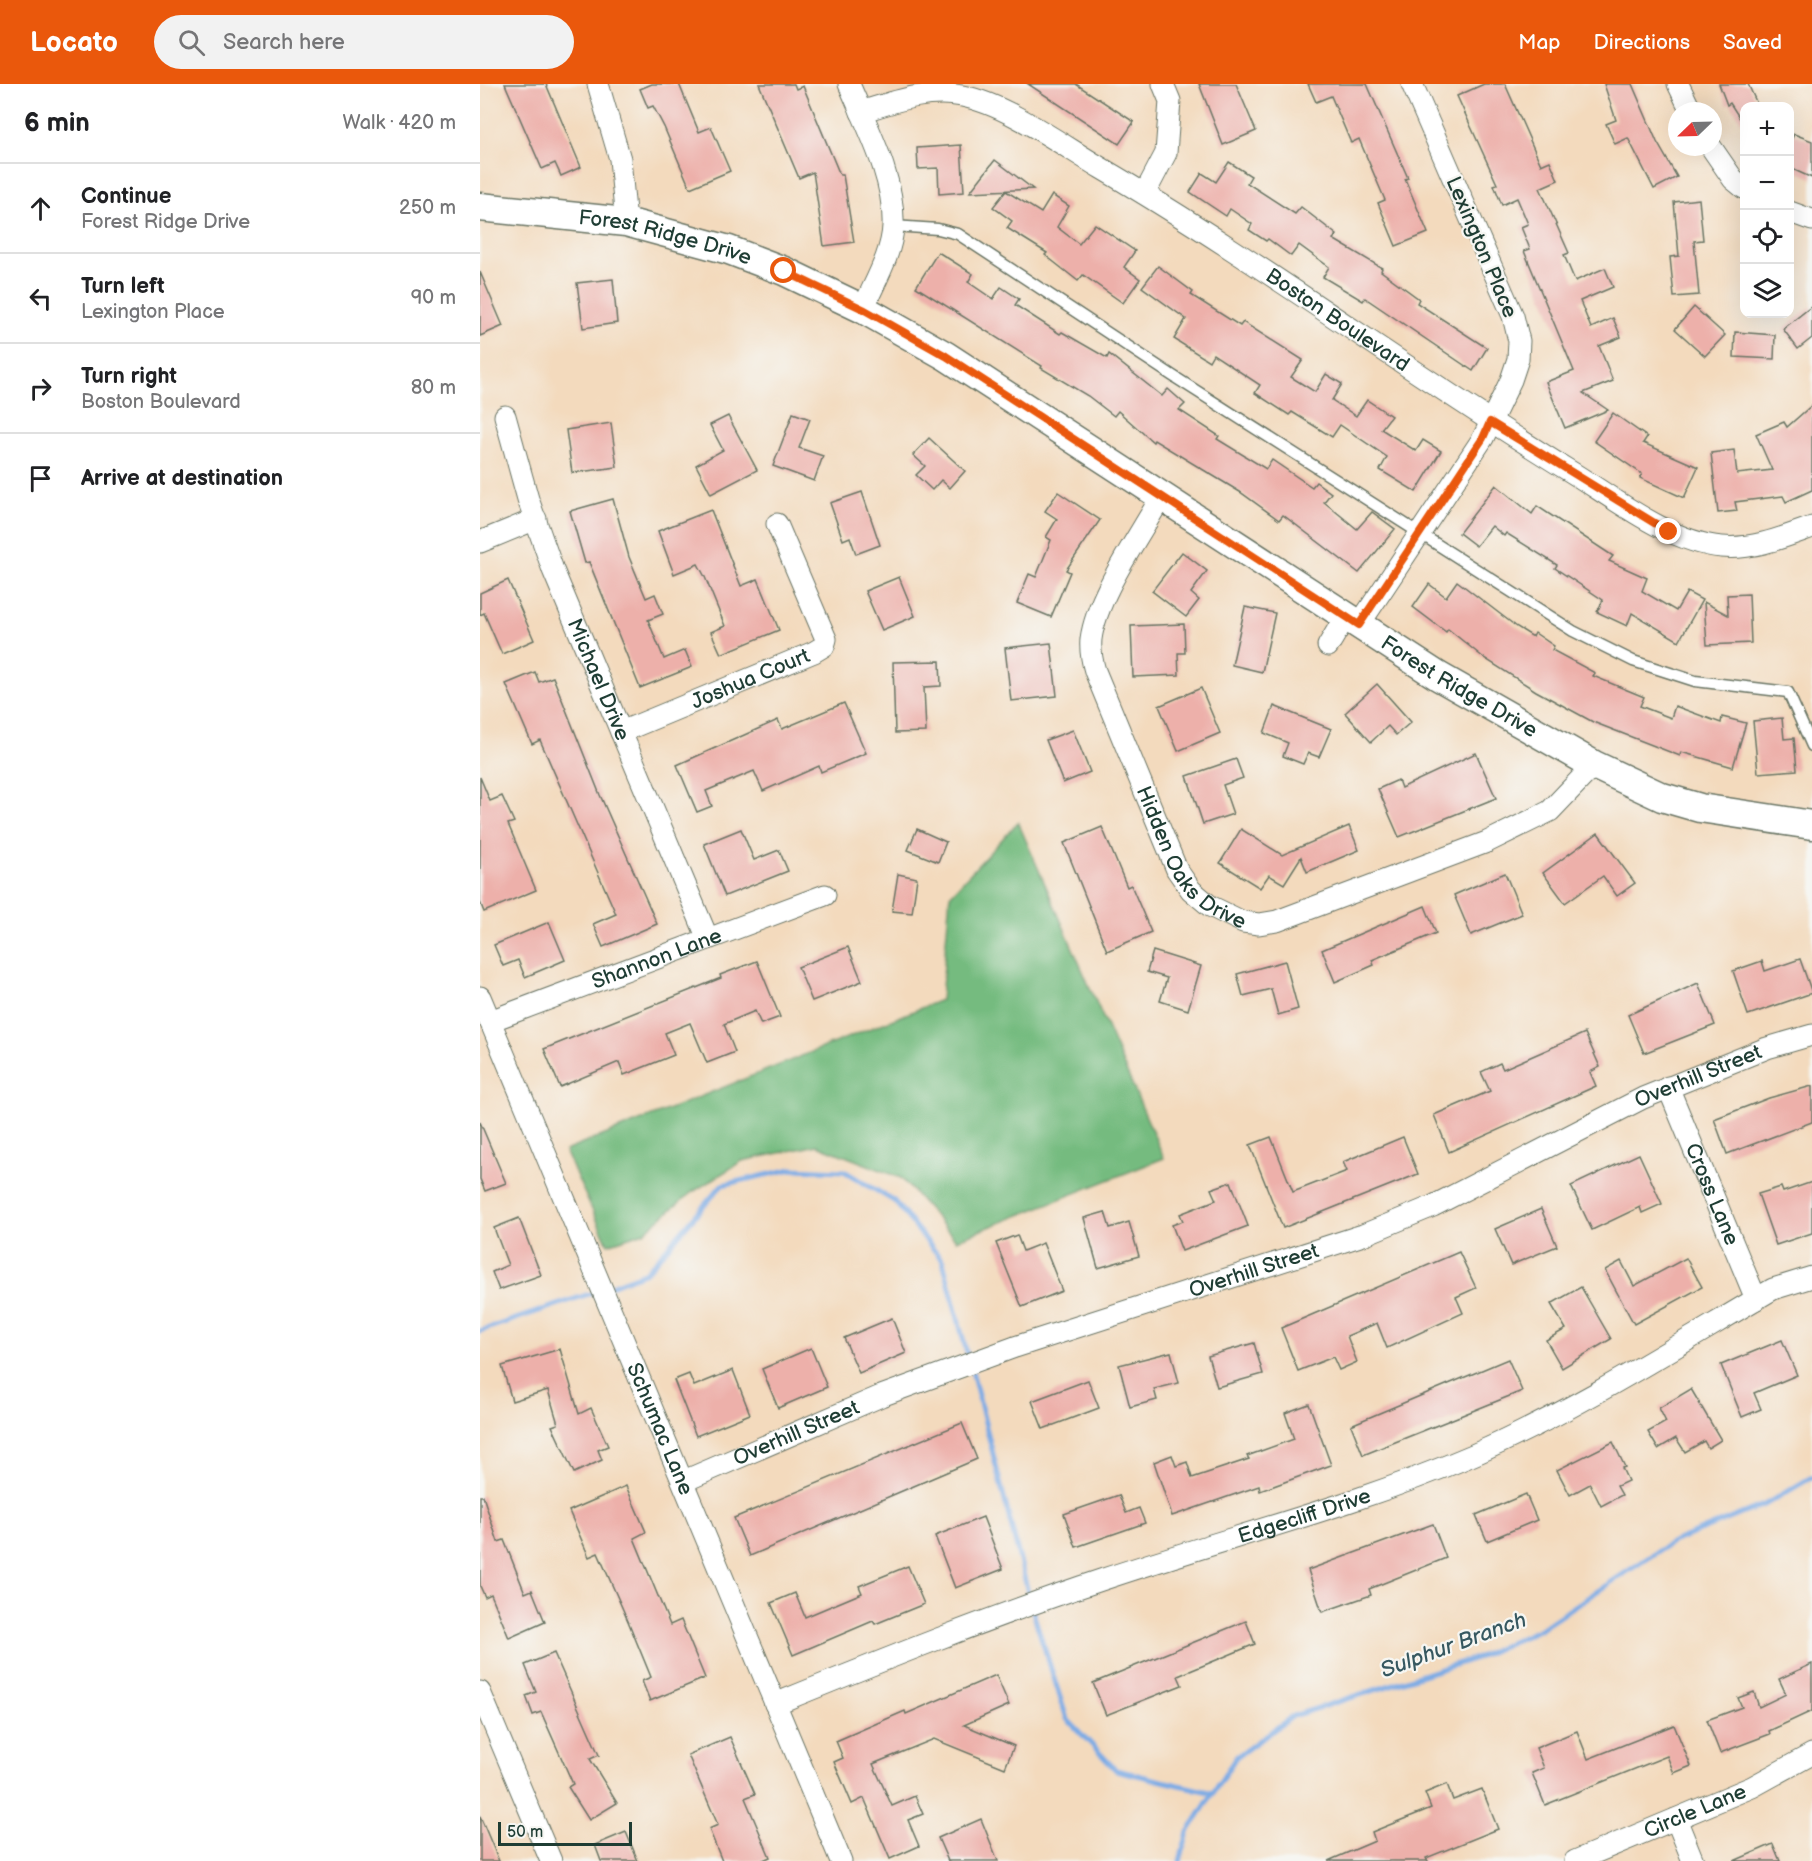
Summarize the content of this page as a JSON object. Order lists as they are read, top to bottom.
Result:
{
  "streets": {
    "main road": ["Forest Ridge Drive"],
    "street": [
      "Lexington Place",
      "Boston Boulevard",
      "Joshua Court",
      "Michael Drive",
      "Hidden Oaks Drive",
      "Shannon Lane",
      "Overhill Street",
      "Cross Lane",
      "Schumac Lane",
      "Edgecliff Drive",
      "Circle Lane"
    ]
  },
  "crossings": [
    ["Forest Ridge Drive", "Lexington Place"],
    ["Forest Ridge Drive", "Hidden Oaks Drive"],
    ["Lexington Place", "Boston Boulevard"],
    ["Joshua Court", "Michael Drive"],
    ["Michael Drive", "Shannon Lane"],
    ["Shannon Lane", "Schumac Lane"],
    ["Overhill Street", "Cross Lane"],
    ["Overhill Street", "Schumac Lane"],
    ["Cross Lane", "Edgecliff Drive"],
    ["Schumac Lane", "Edgecliff Drive"]
  ],
  "water": ["Sulphur Branch"],
  "scale_bar": "50 m",
  "north": "bottom left",
  "page": {
    "header": "Locato",
    "search": "Search here",
    "nav": ["Map", "Directions", "Saved"],
    "heading": ["6 min", "Walk · 420 m"],
    "map_buttons": ["+", "−"],
    "list": [
      ["Continue", "Forest Ridge Drive", "250 m"],
      ["Turn left", "Lexington Place", "90 m"],
      ["Turn right", "Boston Boulevard", "80 m"],
      "Arrive at destination"
    ],
    "scale": "50 m"
  }
}
